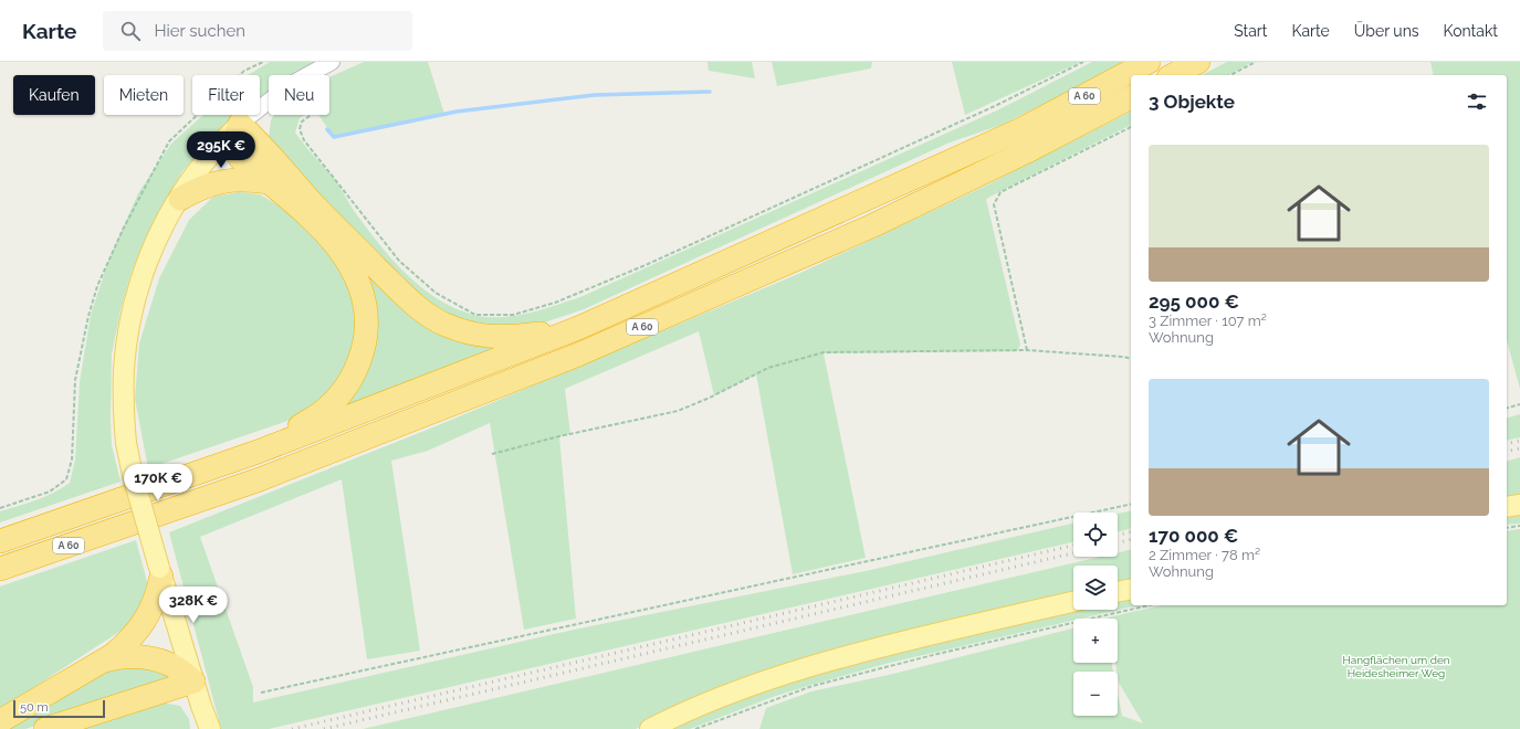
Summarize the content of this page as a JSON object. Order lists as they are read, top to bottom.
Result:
{
  "streets": {
    "highway": ["A 60"]
  },
  "parks": ["Hangflächen um den Heidesheimer Weg"],
  "scale_bar": "50 m",
  "page": {
    "header": "Karte",
    "search": "Hier suchen",
    "nav": [
      "Start",
      "Karte",
      "Über uns",
      "Kontakt"
    ],
    "chip": [
      "Kaufen",
      "Mieten",
      "Filter",
      "Neu"
    ],
    "heading": "3 Objekte",
    "list": [
      {
        "name": "295 000 €",
        "note": "3 Zimmer · 107 m² · Wohnung"
      },
      {
        "name": "170 000 €",
        "note": "2 Zimmer · 78 m² · Wohnung"
      }
    ],
    "price": ["295K €", "170K €", "328K €"],
    "map_buttons": ["+", "−"],
    "scale": "50 m"
  }
}
